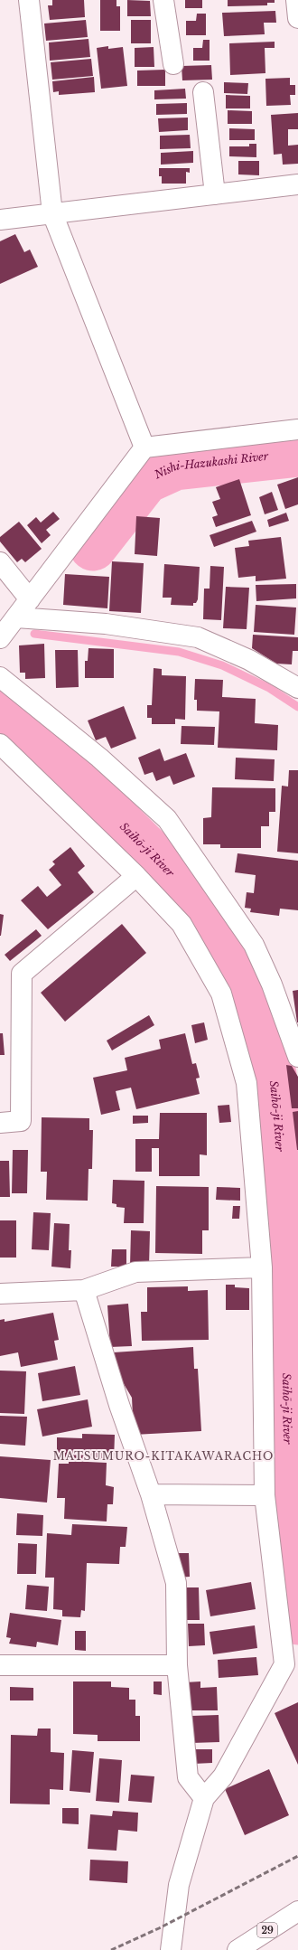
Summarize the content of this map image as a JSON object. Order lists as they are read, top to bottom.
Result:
{
  "streets": {
    "street": ["29"]
  },
  "districts": ["MATSUMURO-KITAKAWARACHO"],
  "water": ["Nishi-Hazukashi River", "Saihō-ji River"]
}
